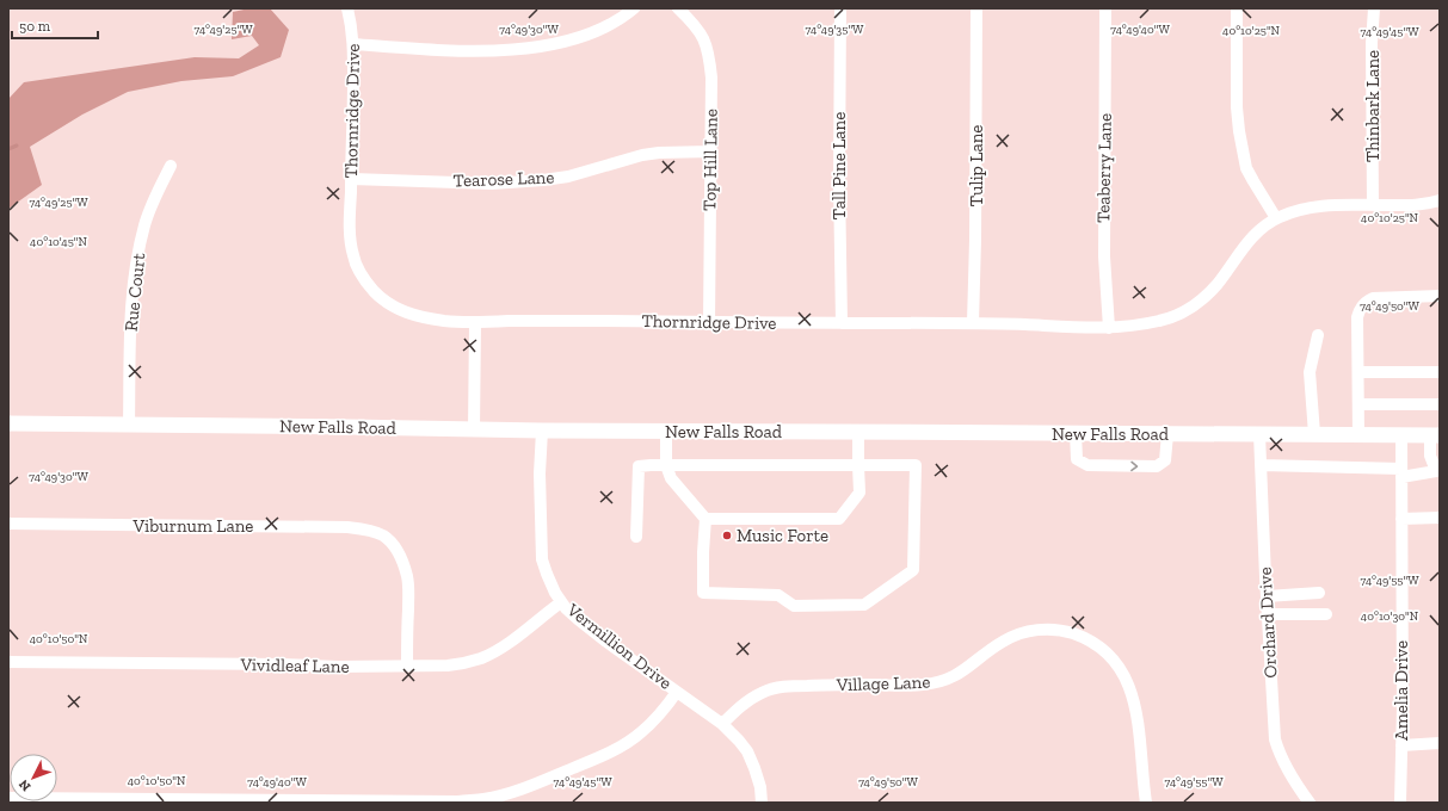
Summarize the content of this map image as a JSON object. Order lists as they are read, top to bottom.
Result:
{
  "streets": {
    "main road": ["New Falls Road"],
    "street": [
      "Thinbark Lane",
      "Thornridge Drive",
      "Top Hill Lane",
      "Tall Pine Lane",
      "Tulip Lane",
      "Teaberry Lane",
      "Tearose Lane",
      "Rue Court",
      "Viburnum Lane",
      "Orchard Drive",
      "Vermillion Drive",
      "Vividleaf Lane",
      "Village Lane",
      "Amelia Drive"
    ]
  },
  "crossings": [
    ["Thinbark Lane", "Thornridge Drive"],
    ["Thornridge Drive", "Top Hill Lane"],
    ["Thornridge Drive", "Tall Pine Lane"],
    ["Thornridge Drive", "Tulip Lane"],
    ["Thornridge Drive", "Teaberry Lane"],
    ["Thornridge Drive", "Tearose Lane"],
    ["Top Hill Lane", "Tearose Lane"],
    ["Rue Court", "New Falls Road"],
    ["New Falls Road", "Orchard Drive"],
    ["New Falls Road", "Vermillion Drive"],
    ["New Falls Road", "Amelia Drive"],
    ["Viburnum Lane", "Vividleaf Lane"],
    ["Vermillion Drive", "Vividleaf Lane"],
    ["Vermillion Drive", "Village Lane"]
  ],
  "places": ["Music Forte"],
  "scale_bar": "50 m",
  "north": "bottom left",
  "coordinates": [
    "74°49'25\"W",
    "74°49'30\"W",
    "74°49'35\"W",
    "74°49'40\"W",
    "40°10'25\"N",
    "74°49'45\"W",
    "40°10'45\"N",
    "74°49'50\"W",
    "74°49'55\"W",
    "40°10'30\"N",
    "40°10'50\"N"
  ]
}
